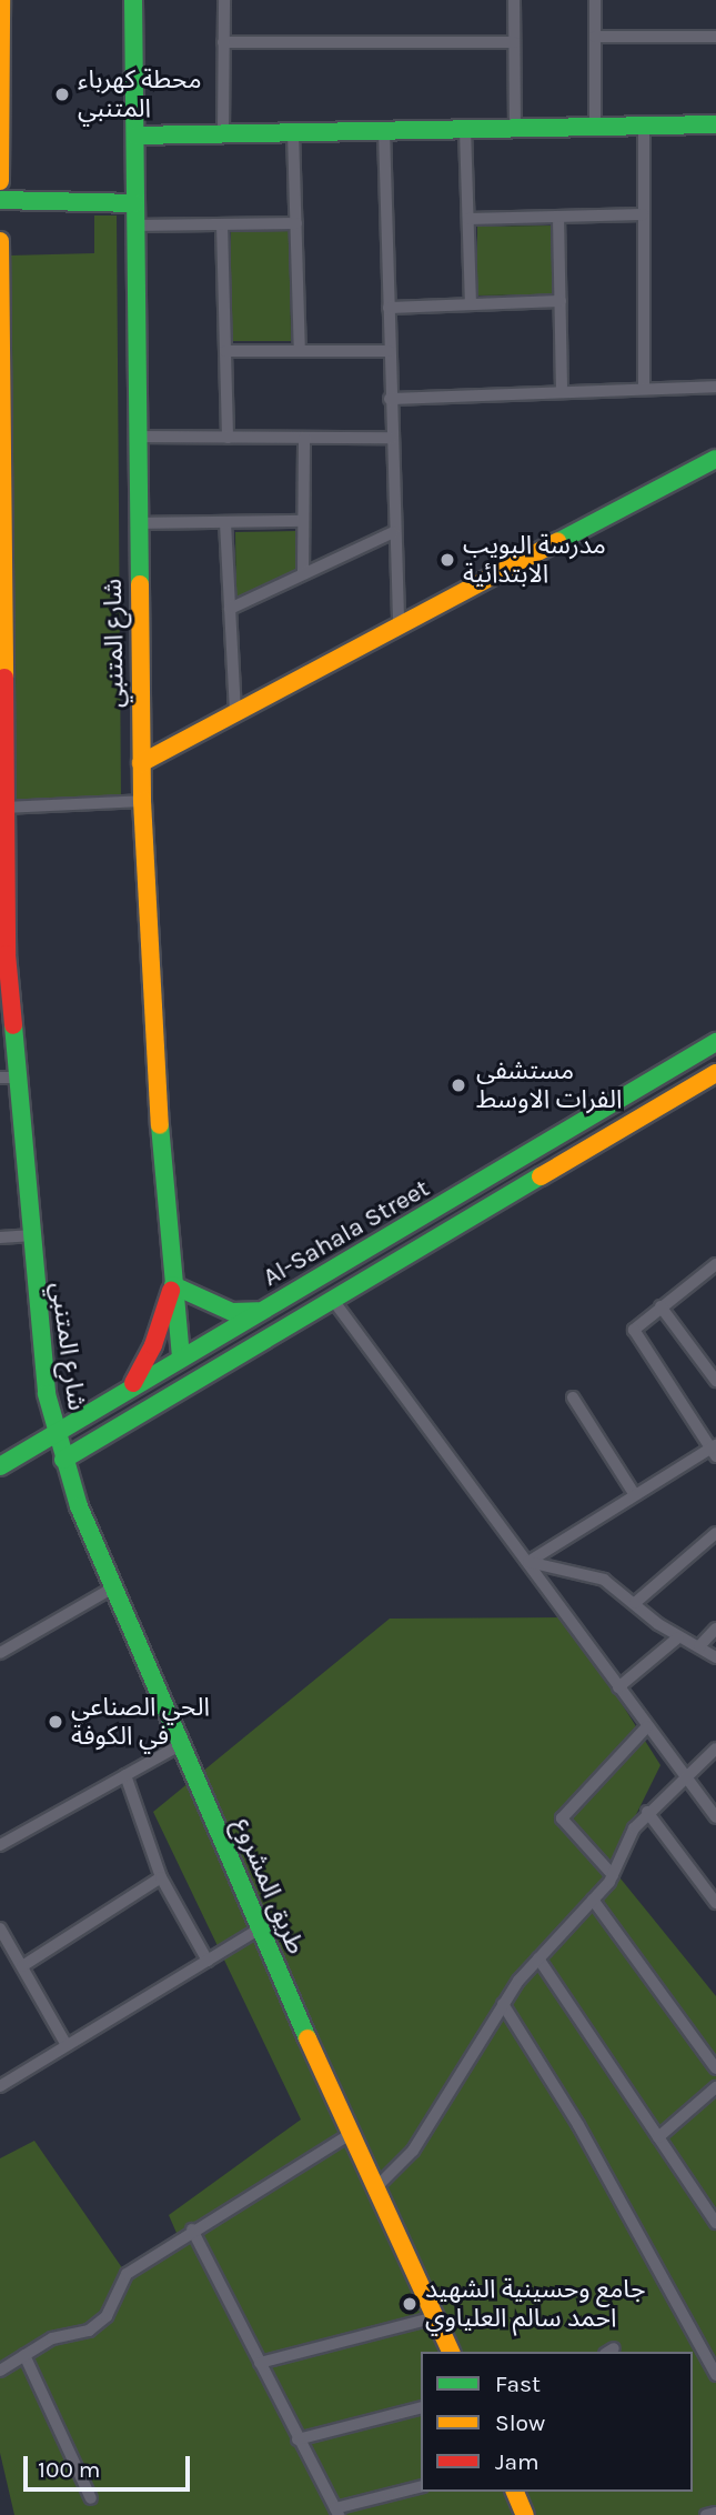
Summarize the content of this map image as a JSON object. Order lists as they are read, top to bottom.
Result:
{
  "streets": {
    "street": ["شارع المتنبي", "Al-Sahala Street", "طريق المشروع"]
  },
  "crossings": [
    ["شارع المتنبي", "Al-Sahala Street"],
    ["شارع المتنبي", "طريق المشروع"],
    ["Al-Sahala Street", "طريق المشروع"]
  ],
  "places": [
    "محطة كهرباء المتنبي",
    "مدرسة البويب الابتدائية",
    "مستشفى الفرات الاوسط",
    "الحي الصناعي في الكوفة",
    "جامع وحسينية الشهيد احمد سالم العلياوي"
  ],
  "legend": ["Fast", "Slow", "Jam"],
  "scale_bar": "100 m"
}
